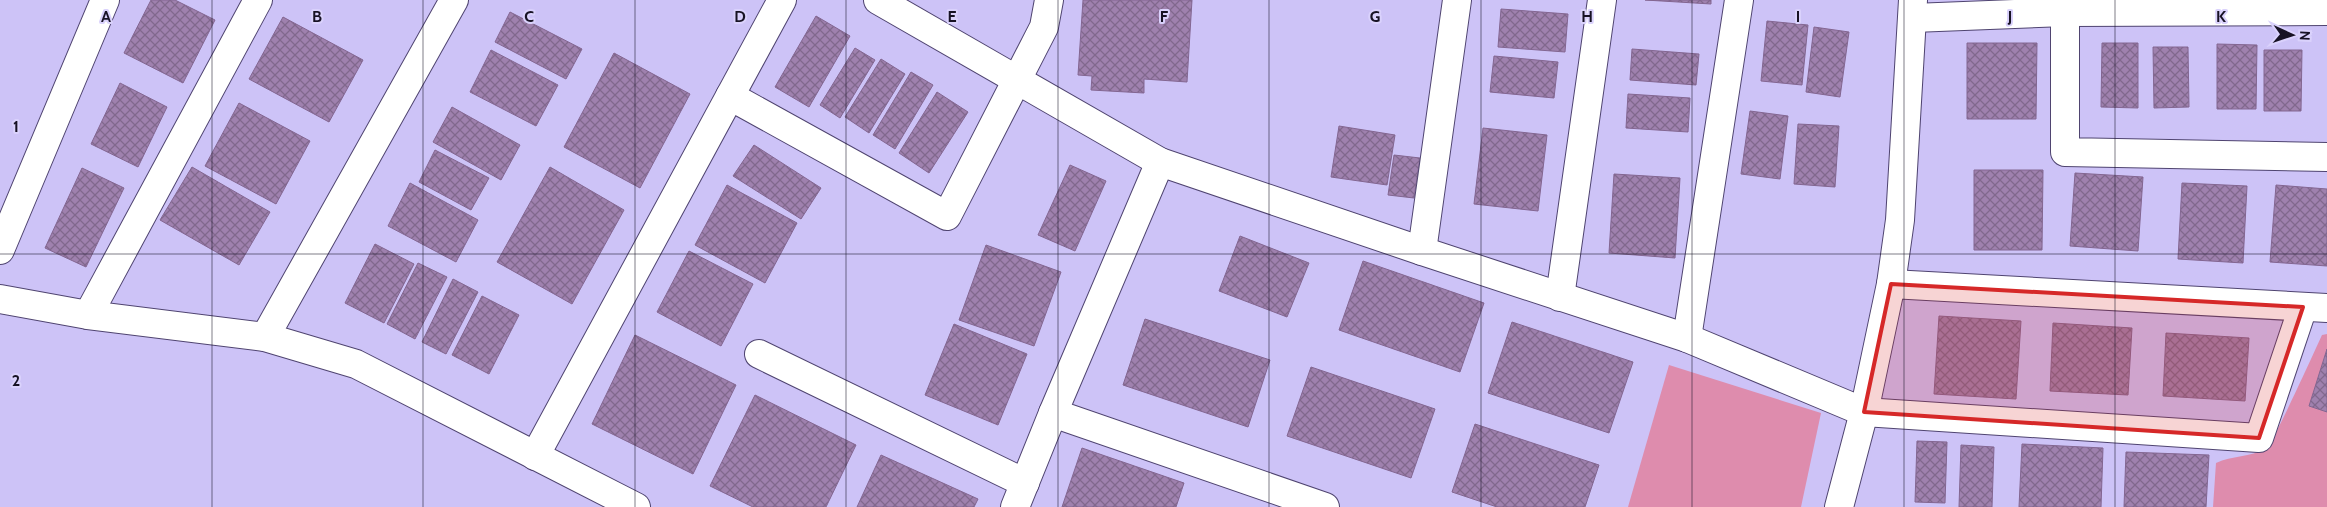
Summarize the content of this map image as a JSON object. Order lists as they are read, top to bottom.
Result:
{
  "north": "right",
  "grid": {
    "columns": [
      "A",
      "B",
      "C",
      "D",
      "E",
      "F",
      "G",
      "H",
      "I",
      "J",
      "K"
    ],
    "rows": ["1", "2"]
  }
}
